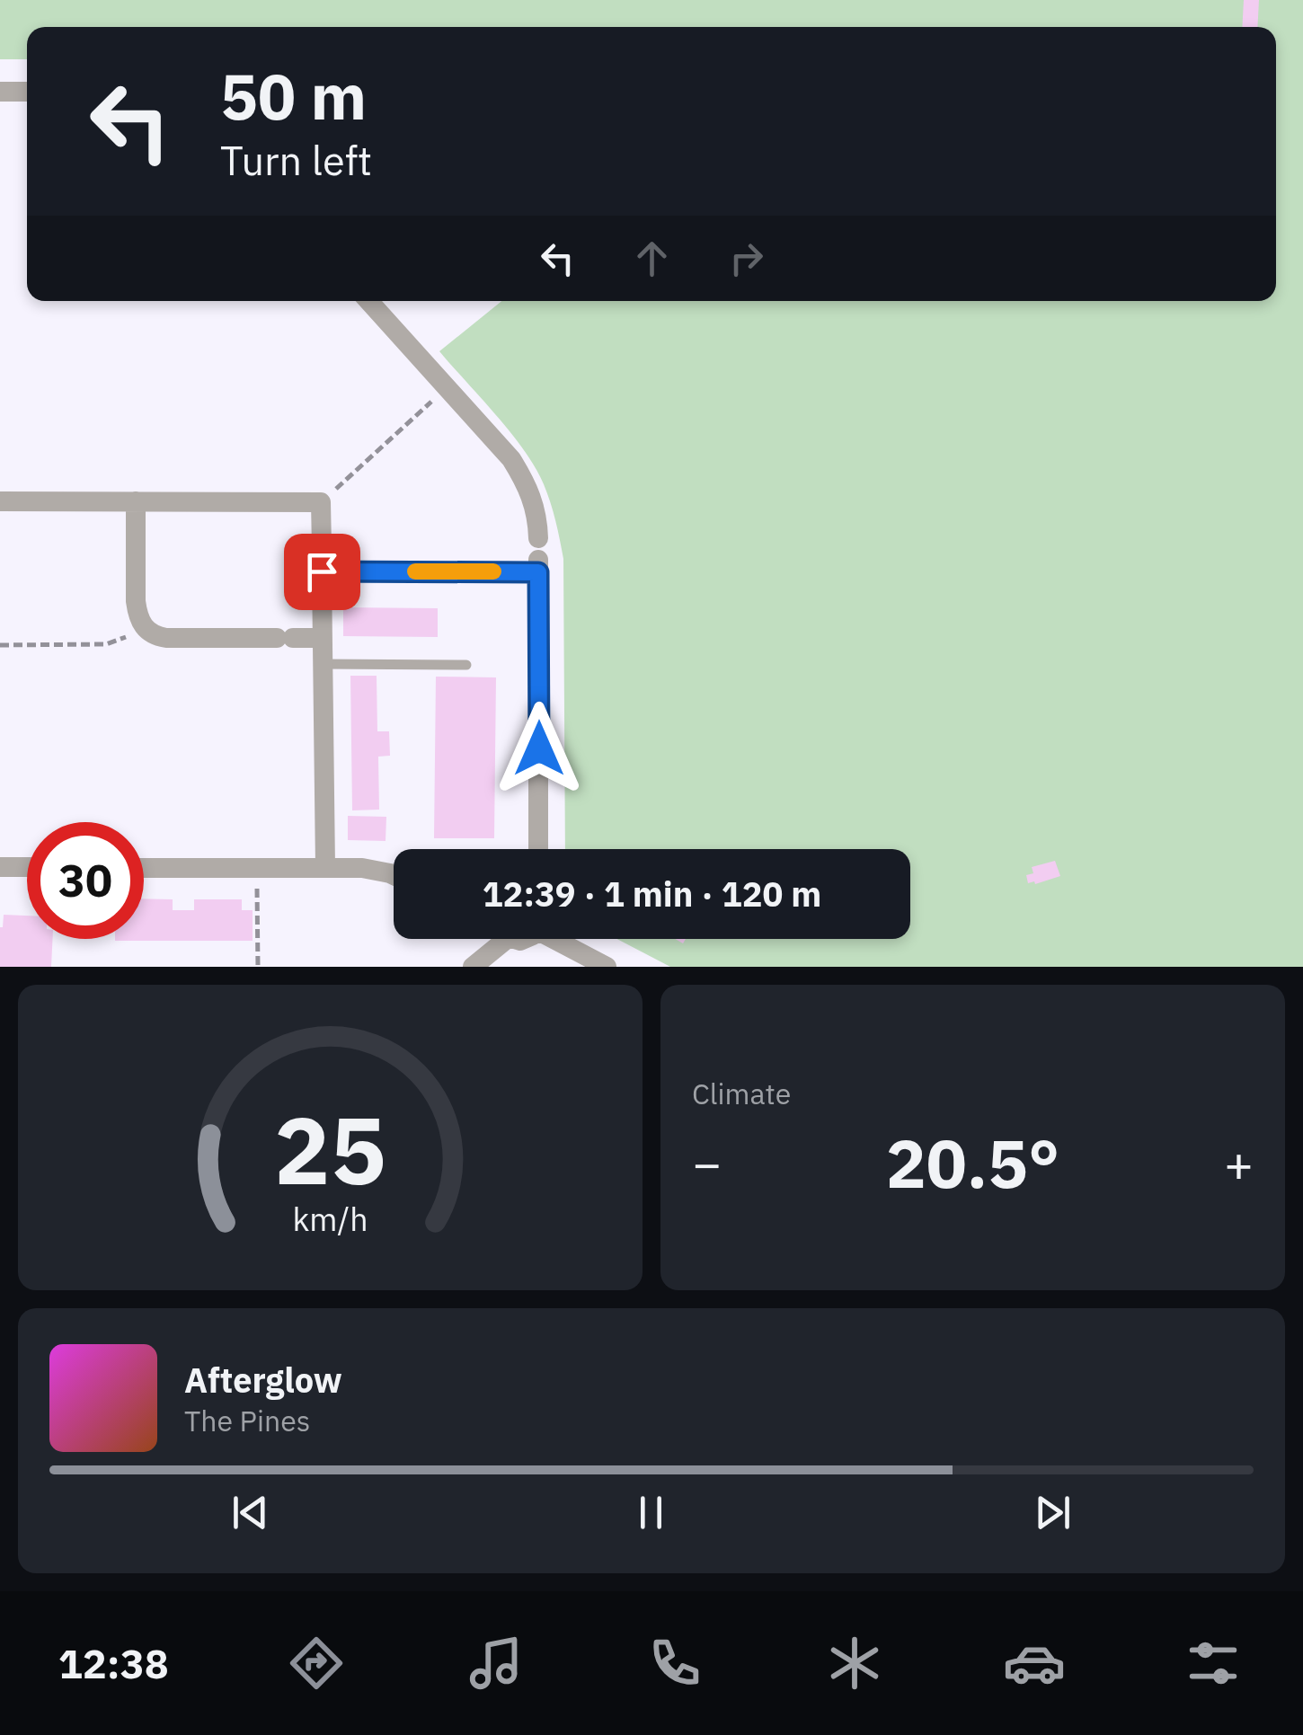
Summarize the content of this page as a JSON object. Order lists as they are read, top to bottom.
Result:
{
  "page": {
    "turn": ["50 m", "Turn left"],
    "limit": "30",
    "trip": "12:39 · 1 min · 120 m",
    "tile": "Climate",
    "heat": ["−", "20.5°", "+"],
    "song": ["Afterglow", "The Pines"],
    "tabs": "12:38",
    "gauge": ["25", "km/h"]
  }
}
